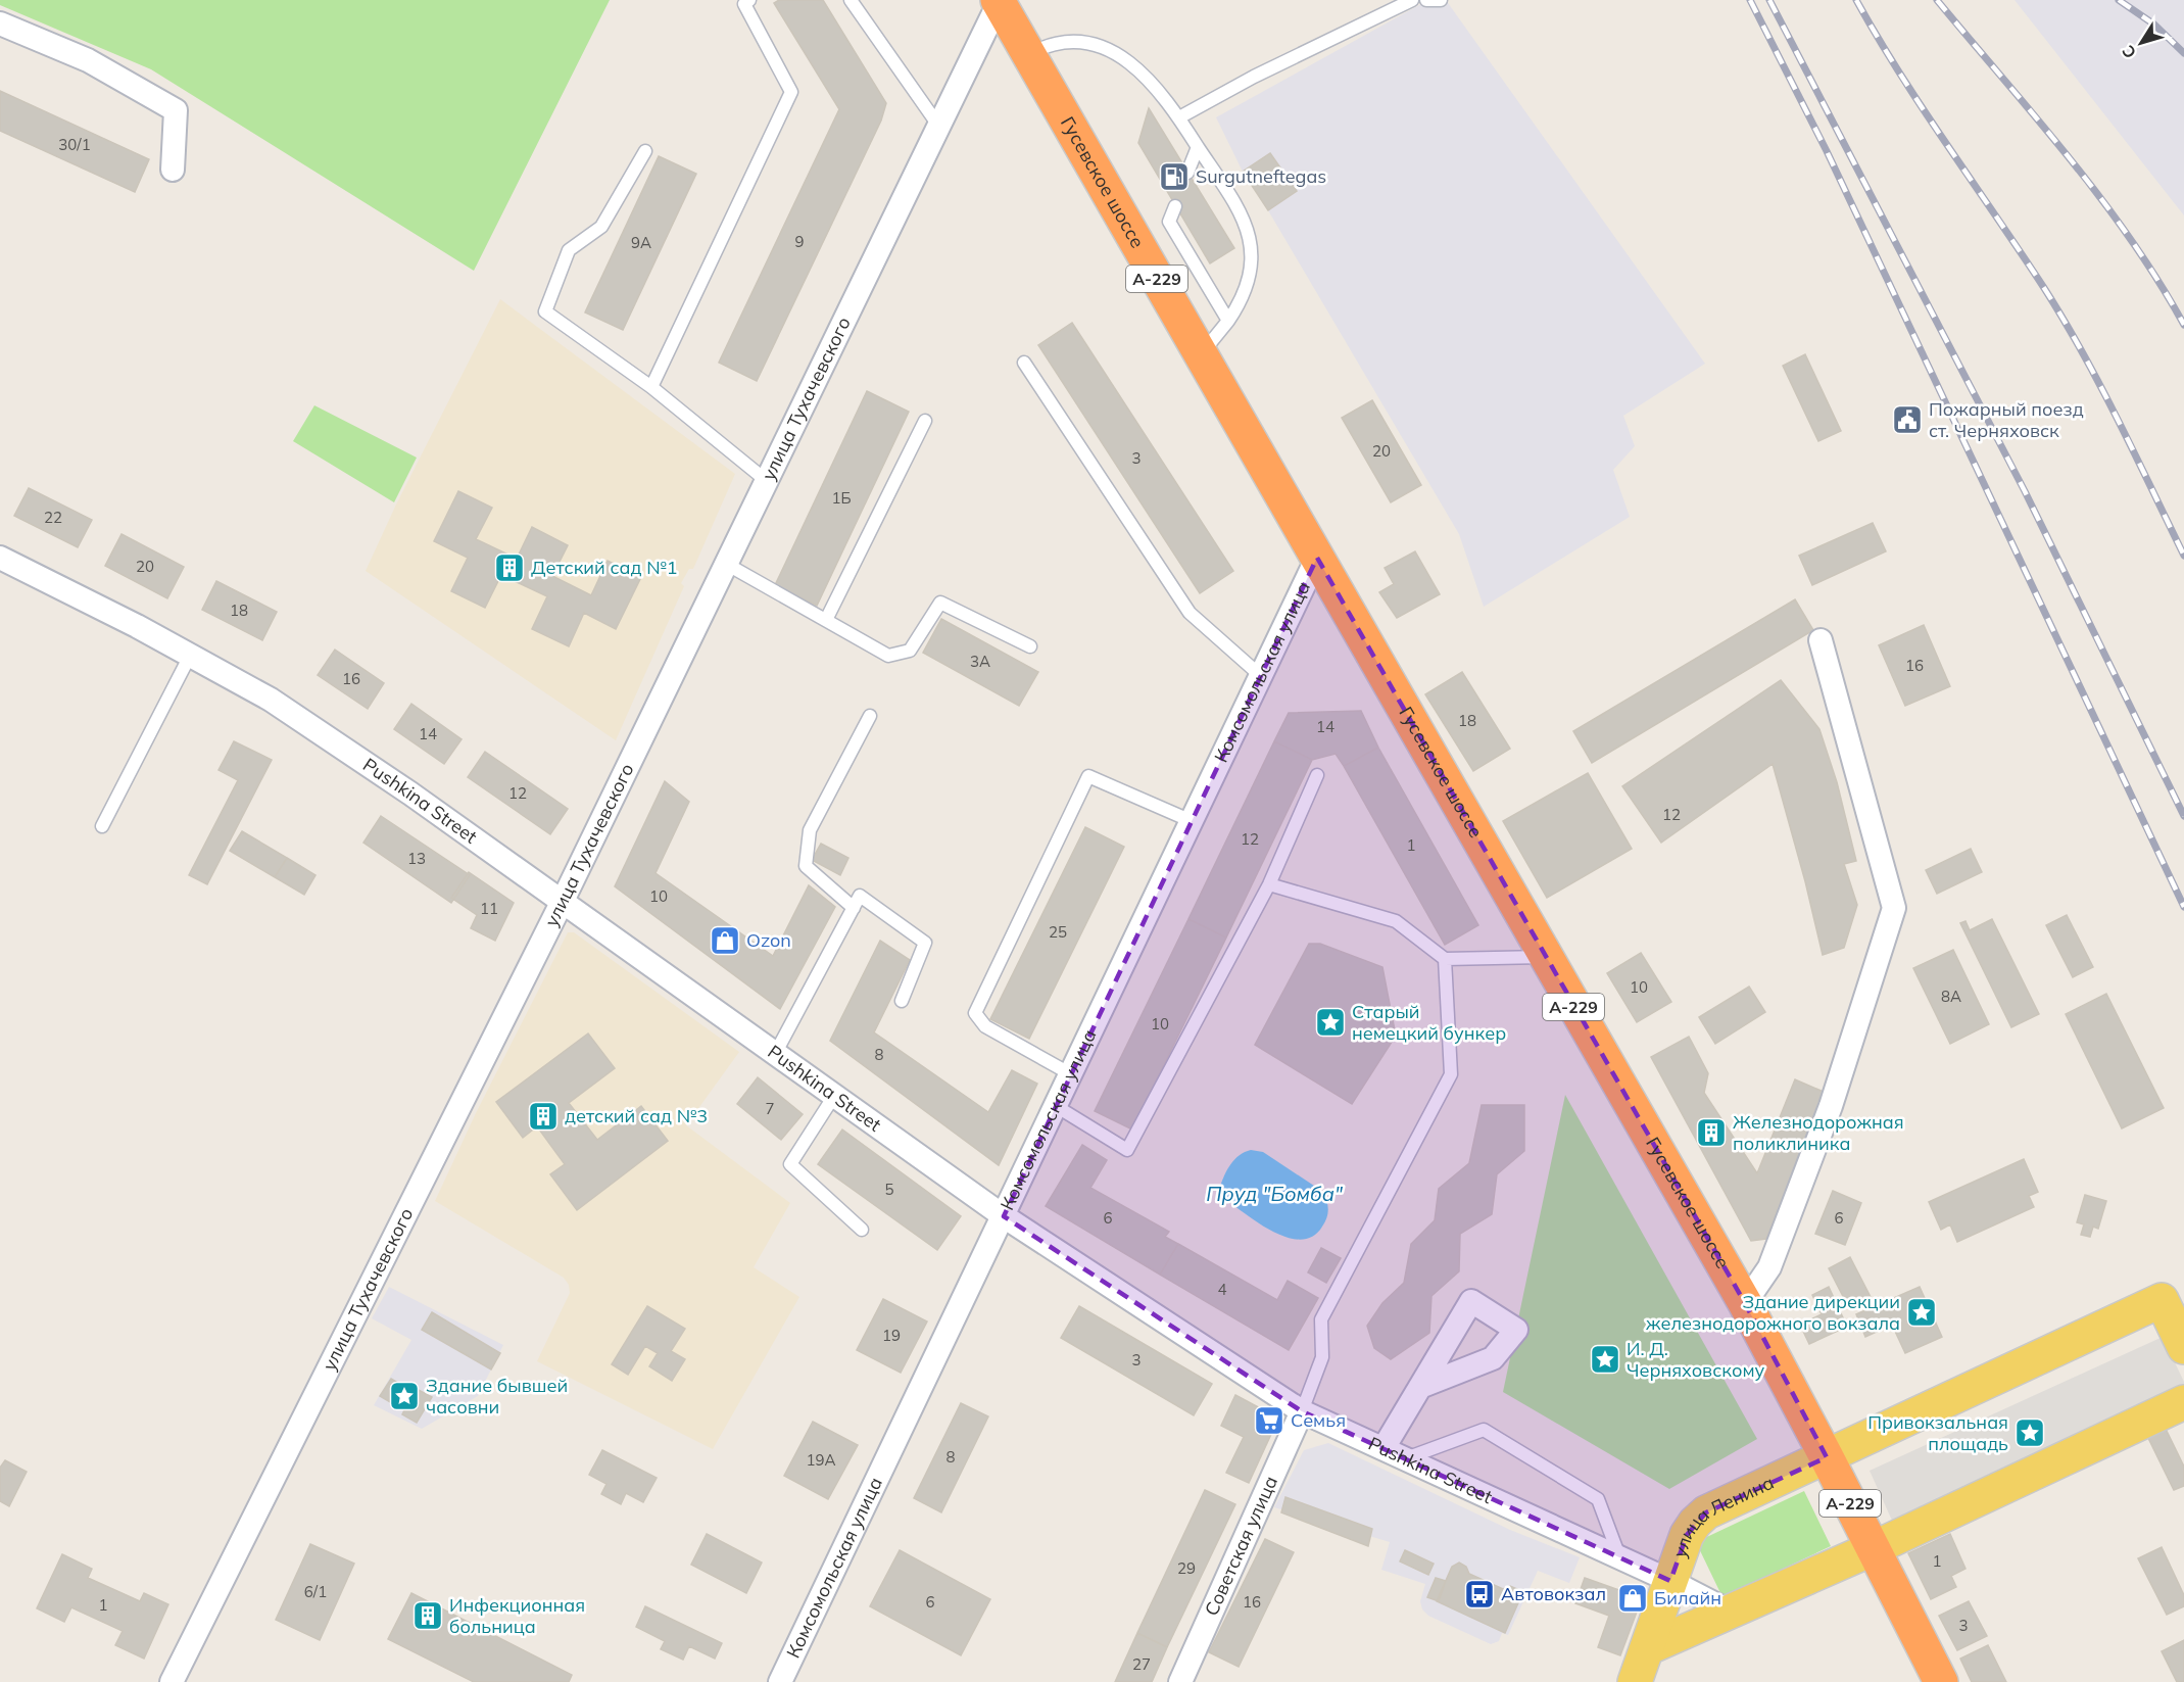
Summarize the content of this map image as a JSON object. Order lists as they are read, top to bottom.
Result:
{
  "streets": {
    "highway": ["Гусевское шоссе", "А-229"],
    "main road": ["улица Ленина"],
    "street": [
      "улица Тухачевского",
      "Комсомольская улица",
      "Pushkina Street",
      "Советская улица"
    ]
  },
  "crossings": [
    ["Гусевское шоссе", "улица Тухачевского"],
    ["Гусевское шоссе", "Комсомольская улица"],
    ["Гусевское шоссе", "улица Ленина"],
    ["улица Тухачевского", "Pushkina Street"],
    ["Комсомольская улица", "Pushkina Street"],
    ["Pushkina Street", "улица Ленина"],
    ["Pushkina Street", "Советская улица"]
  ],
  "water": ["Пруд \"Бомба\""],
  "places": {
    "fuel station": ["Surgutneftegas"],
    "public building": ["Пожарный поезд ст. Черняховск"],
    "building": [
      "Детский сад №1",
      "детский сад №3",
      "Железнодорожная поликлиника",
      "Инфекционная больница"
    ],
    "shop": ["Ozon", "Билайн"],
    "place": [
      "Старый немецкий бункер",
      "Здание дирекции железнодорожного вокзала",
      "И. Д. Черняховскому",
      "Здание бывшей часовни",
      "Привокзальная площадь"
    ],
    "supermarket": ["Семья"],
    "bus stop": ["Автовокзал"]
  },
  "house_numbers": [
    "30/1",
    "9",
    "9А",
    "20",
    "3",
    "1Б",
    "22",
    "20",
    "18",
    "3А",
    "16",
    "16",
    "18",
    "14",
    "14",
    "12",
    "12",
    "12",
    "1",
    "13",
    "10",
    "11",
    "25",
    "10",
    "8А",
    "10",
    "8",
    "7",
    "5",
    "6",
    "6",
    "4",
    "19",
    "3",
    "8",
    "19А",
    "1",
    "29",
    "6/1",
    "6",
    "16",
    "1",
    "3",
    "27"
  ],
  "north": "bottom left"
}
